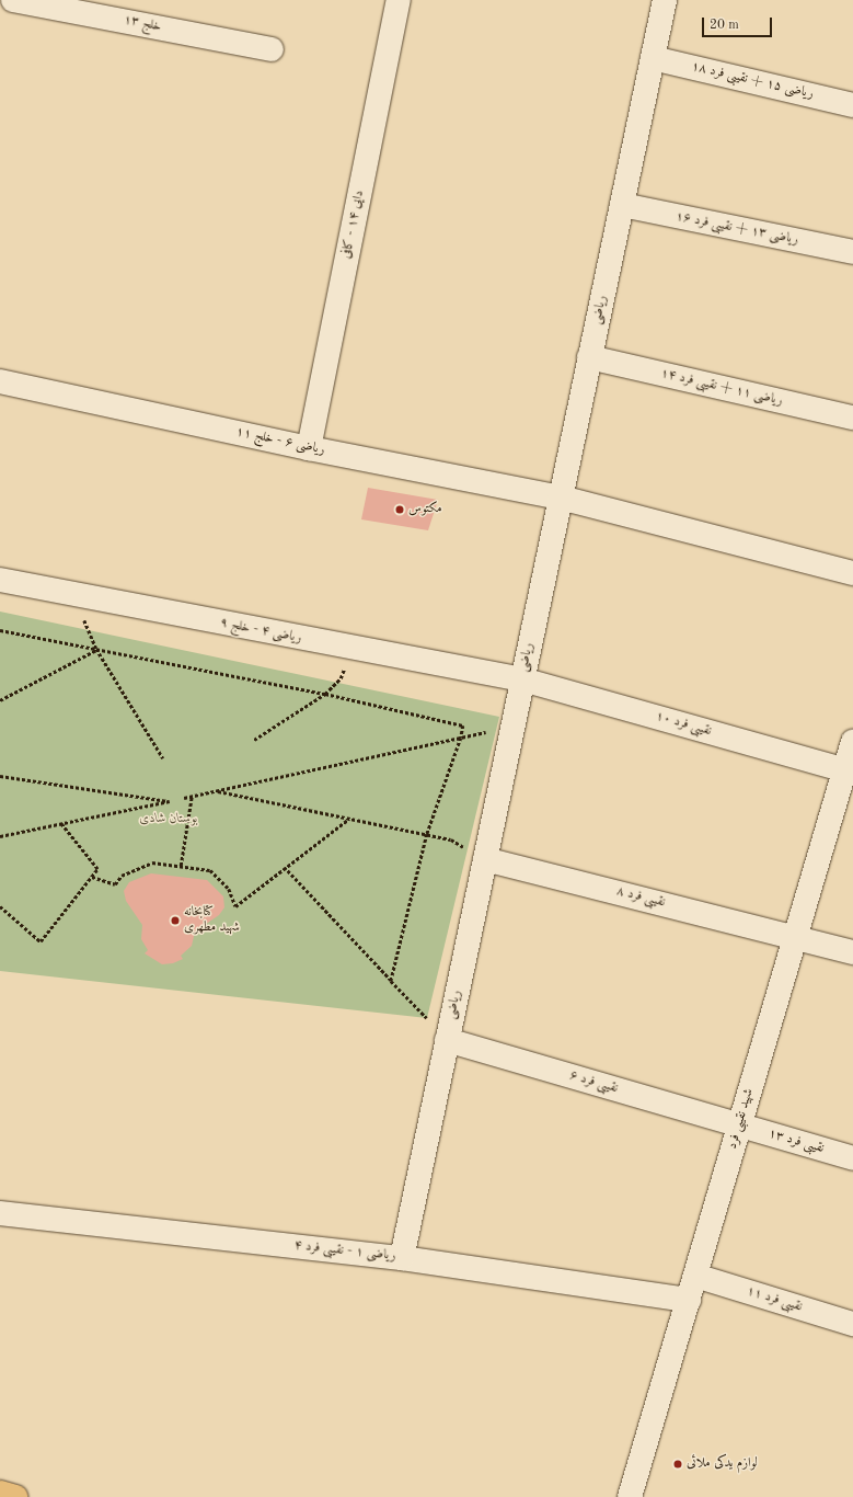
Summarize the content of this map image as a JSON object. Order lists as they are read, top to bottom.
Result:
{
  "streets": {
    "street": [
      "خلج ۱۳",
      "ریاضی ۱۵ + نقیبی فرد ۱۸",
      "دایی ۱۴ - کافی",
      "ریاضی ۱۳ + نقیبی فرد ۱۶",
      "ریاضی",
      "ریاضی ۱۱ + نقیبی فرد ۱۴",
      "ریاضی ۶ - خلج ۱۱",
      "ریاضی ۴ - خلج ۹",
      "نقیبی فرد ۱۰",
      "نقیبی فرد ۸",
      "نقیبی فرد ۶",
      "شهید نقیبی فرد",
      "نقیبی فرد ۱۳",
      "ریاضی ۱ - نقیبی فرد ۴",
      "نقیبی فرد ۱۱"
    ]
  },
  "crossings": [
    ["ریاضی ۱۵ + نقیبی فرد ۱۸", "ریاضی"],
    ["دایی ۱۴ - کافی", "ریاضی ۶ - خلج ۱۱"],
    ["ریاضی ۱۳ + نقیبی فرد ۱۶", "ریاضی"],
    ["ریاضی", "ریاضی ۱۱ + نقیبی فرد ۱۴"],
    ["ریاضی", "ریاضی ۶ - خلج ۱۱"],
    ["ریاضی", "ریاضی ۴ - خلج ۹"],
    ["ریاضی", "نقیبی فرد ۱۰"],
    ["ریاضی", "نقیبی فرد ۸"],
    ["ریاضی", "نقیبی فرد ۶"],
    ["ریاضی", "ریاضی ۱ - نقیبی فرد ۴"],
    ["ریاضی ۴ - خلج ۹", "نقیبی فرد ۱۰"],
    ["نقیبی فرد ۱۰", "شهید نقیبی فرد"],
    ["نقیبی فرد ۸", "شهید نقیبی فرد"],
    ["نقیبی فرد ۶", "شهید نقیبی فرد"],
    ["نقیبی فرد ۶", "نقیبی فرد ۱۳"],
    ["شهید نقیبی فرد", "نقیبی فرد ۱۳"],
    ["شهید نقیبی فرد", "ریاضی ۱ - نقیبی فرد ۴"],
    ["شهید نقیبی فرد", "نقیبی فرد ۱۱"]
  ],
  "parks": ["بوستان شادی"],
  "places": ["مکتوس", "کتابخانه شهید مطهری", "لوازم یدکی ملائی"],
  "scale_bar": "20 m"
}
